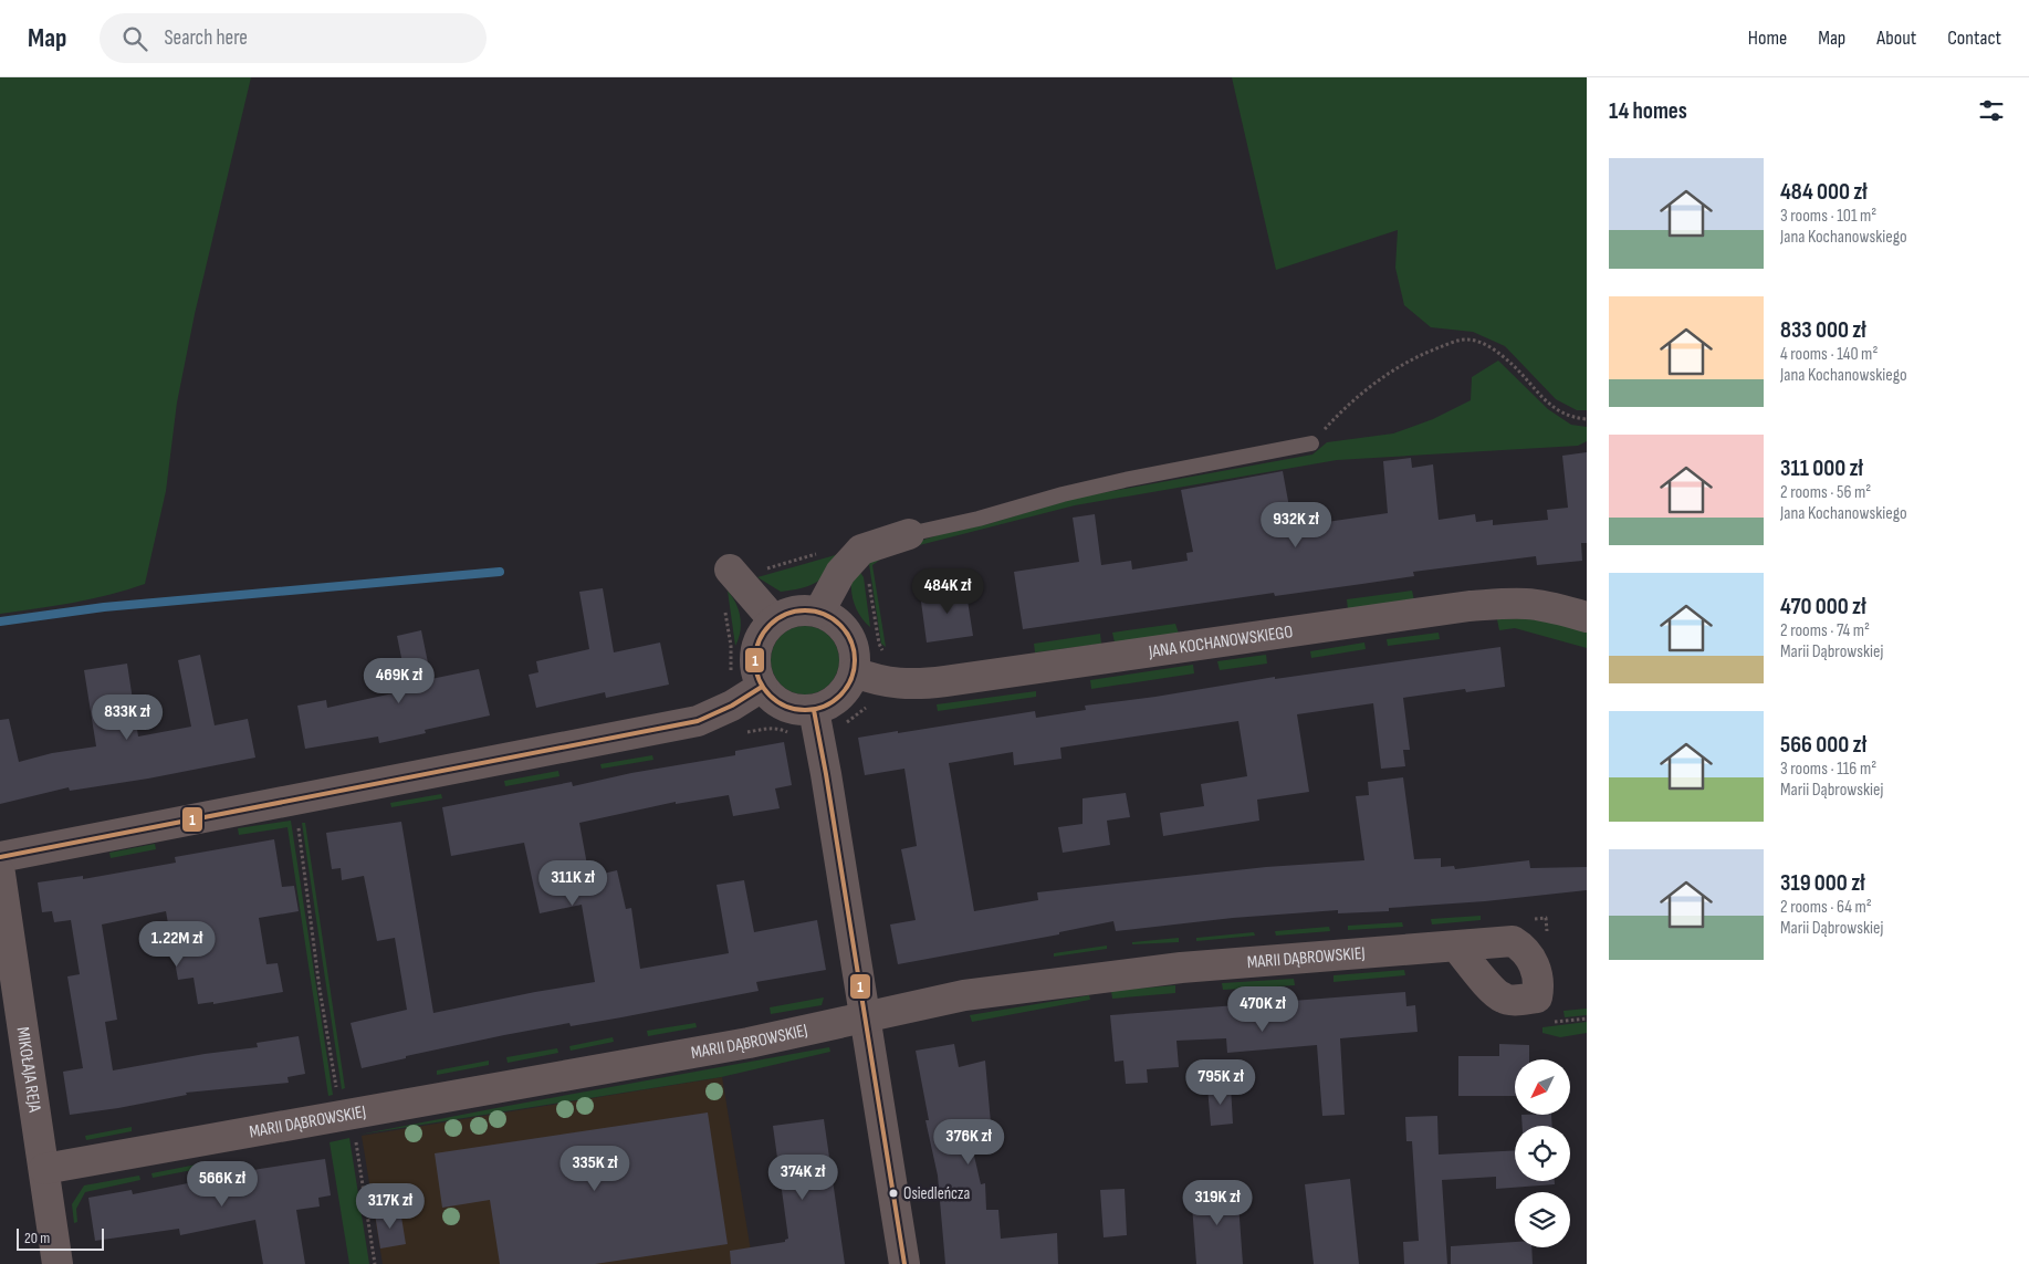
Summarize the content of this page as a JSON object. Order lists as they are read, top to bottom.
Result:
{
  "streets": {
    "street": ["JANA KOCHANOWSKIEGO", "MARII DĄBROWSKIEJ", "MIKOŁAJA REJA"]
  },
  "crossings": [
    ["MARII DĄBROWSKIEJ", "MIKOŁAJA REJA"]
  ],
  "places": ["Osiedleńcza"],
  "lines": ["transit line 1"],
  "scale_bar": "20 m",
  "north": "bottom left",
  "page": {
    "header": "Map",
    "search": "Search here",
    "nav": [
      "Home",
      "Map",
      "About",
      "Contact"
    ],
    "heading": "14 homes",
    "list": [
      {
        "name": "484 000 zł",
        "note": "3 rooms · 101 m² · Jana Kochanowskiego"
      },
      {
        "name": "833 000 zł",
        "note": "4 rooms · 140 m² · Jana Kochanowskiego"
      },
      {
        "name": "311 000 zł",
        "note": "2 rooms · 56 m² · Jana Kochanowskiego"
      },
      {
        "name": "470 000 zł",
        "note": "2 rooms · 74 m² · Marii Dąbrowskiej"
      },
      {
        "name": "566 000 zł",
        "note": "3 rooms · 116 m² · Marii Dąbrowskiej"
      },
      {
        "name": "319 000 zł",
        "note": "2 rooms · 64 m² · Marii Dąbrowskiej"
      }
    ],
    "price": [
      "932K zł",
      "484K zł",
      "469K zł",
      "833K zł",
      "311K zł",
      "1.22M zł",
      "470K zł",
      "795K zł",
      "376K zł",
      "335K zł",
      "374K zł",
      "566K zł",
      "319K zł",
      "317K zł"
    ],
    "scale": "20 m"
  }
}
